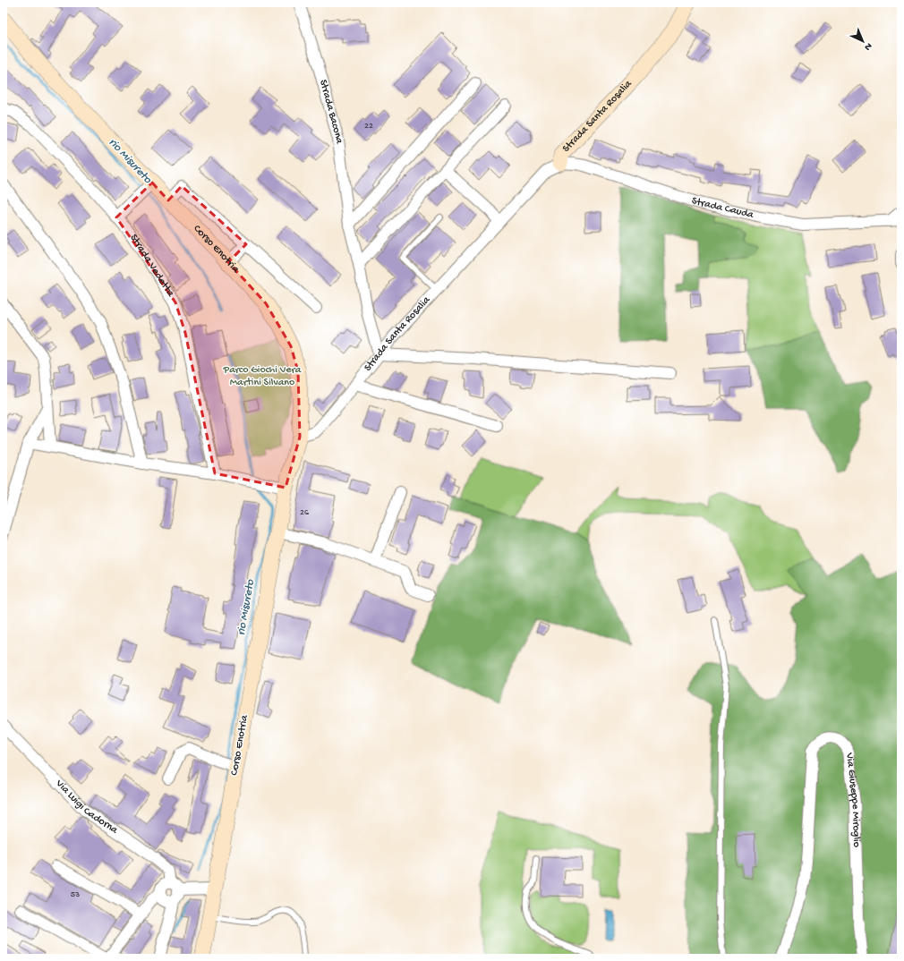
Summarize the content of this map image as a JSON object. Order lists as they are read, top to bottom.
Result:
{
  "streets": {
    "main road": ["Strada Santa Rosalia", "Corso Enotria"],
    "street": [
      "Strada Bacona",
      "Strada Cauda",
      "Strada Vedetta",
      "Via Giuseppe Miroglio",
      "Via Luigi Cadorna"
    ]
  },
  "crossings": [
    ["Strada Bacona", "Strada Santa Rosalia"],
    ["Strada Santa Rosalia", "Strada Cauda"],
    ["Strada Santa Rosalia", "Corso Enotria"]
  ],
  "water": ["rio Misureto"],
  "parks": ["Parco Giochi Vera Martini Silvano"],
  "house_numbers": ["22", "26", "53"],
  "north": "bottom right"
}
